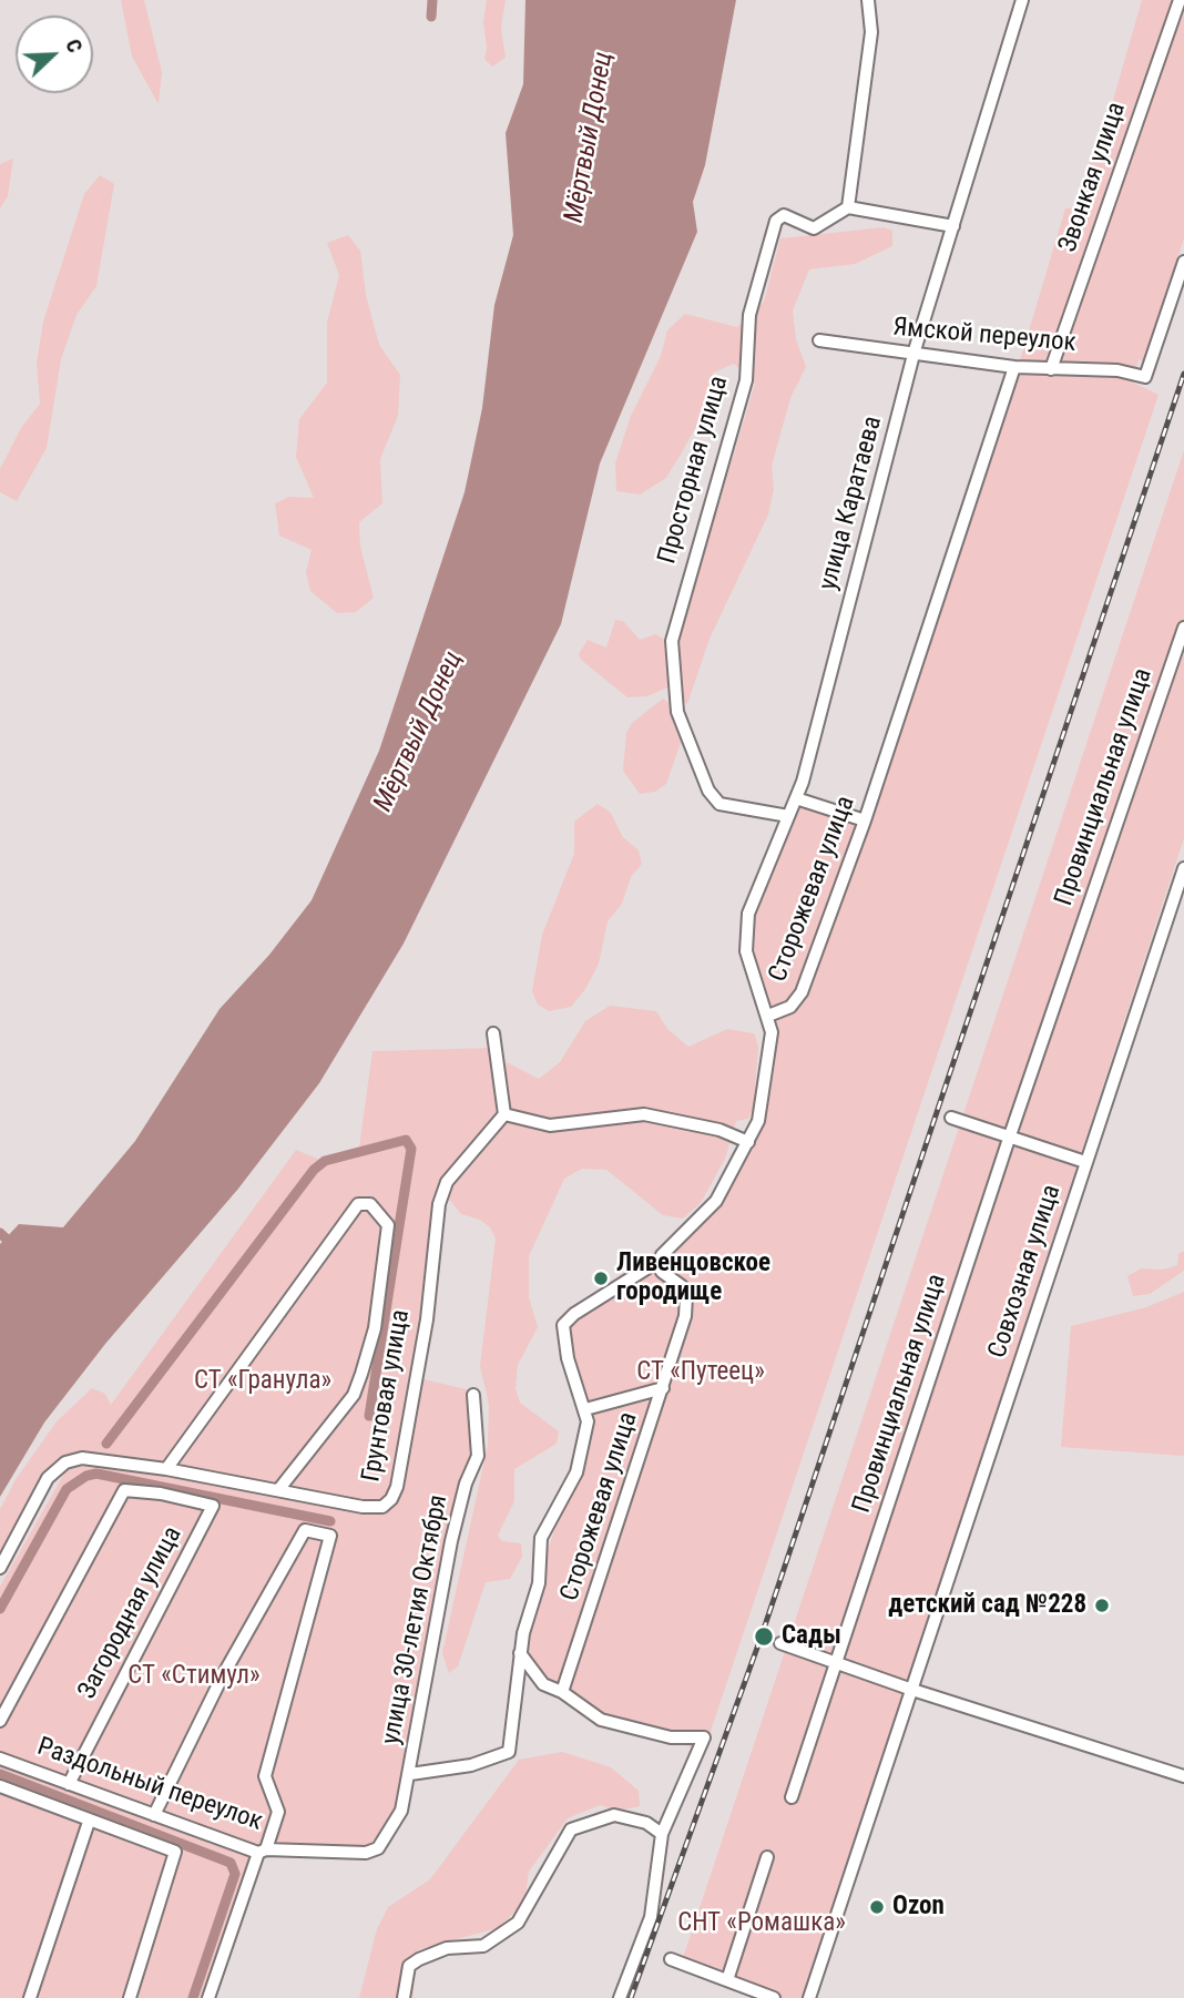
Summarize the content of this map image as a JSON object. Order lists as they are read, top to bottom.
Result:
{
  "streets": {
    "street": [
      "Звонкая улица",
      "Ямской переулок",
      "Просторная улица",
      "улица Каратаева",
      "Провинциальная улица",
      "Сторожевая улица",
      "Совхозная улица",
      "Грунтовая улица",
      "Загородная улица",
      "улица 30-летия Октября",
      "Раздольный переулок"
    ]
  },
  "crossings": [
    ["Звонкая улица", "Ямской переулок"],
    ["Ямской переулок", "улица Каратаева"],
    ["Ямской переулок", "Сторожевая улица"],
    ["Просторная улица", "улица Каратаева"],
    ["улица Каратаева", "Сторожевая улица"],
    ["Загородная улица", "Раздольный переулок"],
    ["улица 30-летия Октября", "Раздольный переулок"]
  ],
  "water": ["Мёртвый Донец"],
  "parks": [
    "СТ «Путеец»",
    "СТ «Гранула»",
    "СТ «Стимул»",
    "СНТ «Ромашка»"
  ],
  "places": [
    "Ливенцовское городище",
    "детский сад №228",
    "Сады",
    "Ozon"
  ],
  "north": "top right"
}
